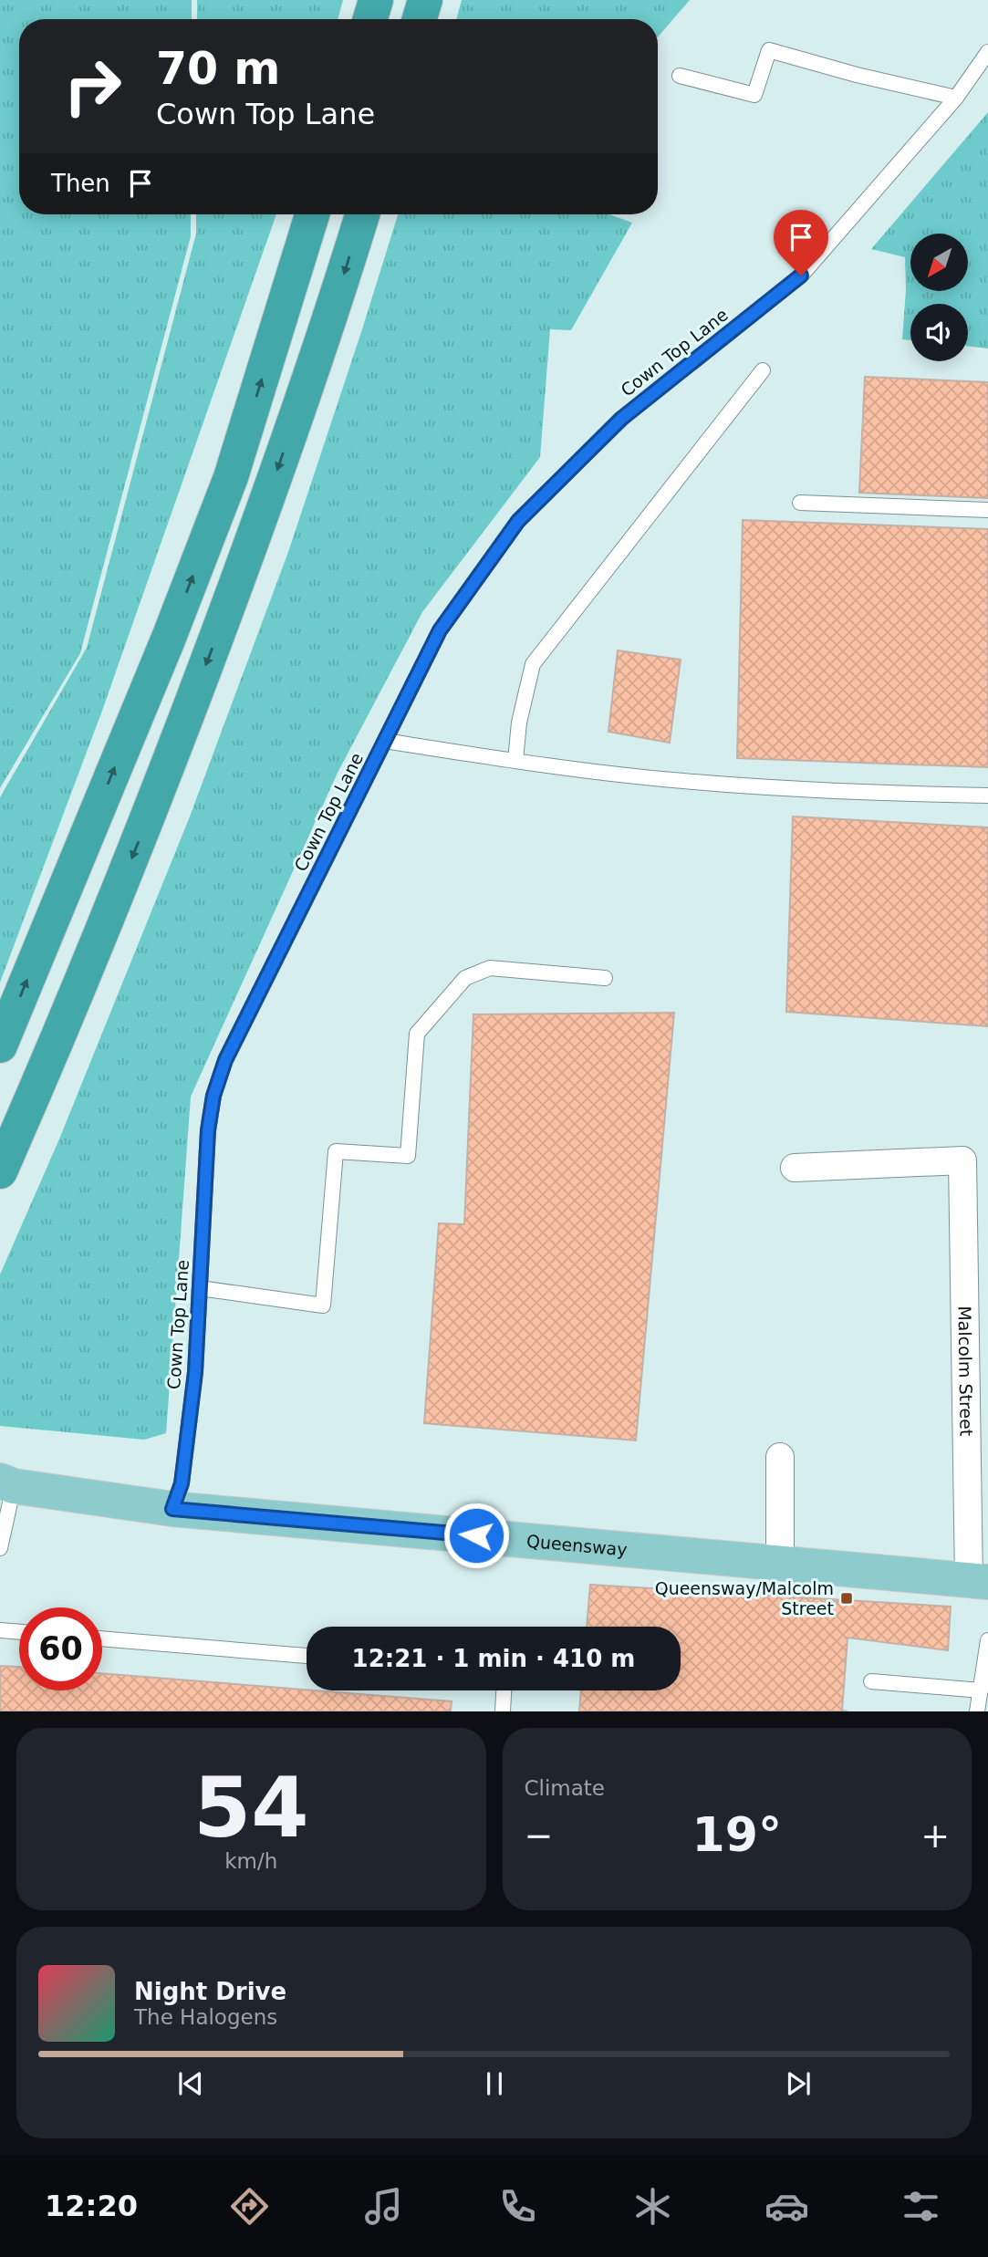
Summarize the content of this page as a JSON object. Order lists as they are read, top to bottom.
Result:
{
  "streets": {
    "main road": ["Queensway"],
    "street": ["Malcolm Street"],
    "lane": ["Cown Top Lane"]
  },
  "crossings": [
    ["Cown Top Lane", "Queensway"],
    ["Malcolm Street", "Queensway"]
  ],
  "places": {
    "transit": ["Queensway/Malcolm Street"]
  },
  "north": "bottom left",
  "page": {
    "turn": ["70 m", "Cown Top Lane"],
    "then": "Then",
    "limit": "60",
    "trip": "12:21 · 1 min · 410 m",
    "tile": [
      ["54", "km/h"],
      "Climate"
    ],
    "heat": ["−", "19°", "+"],
    "song": ["Night Drive", "The Halogens"],
    "tabs": "12:20"
  }
}
